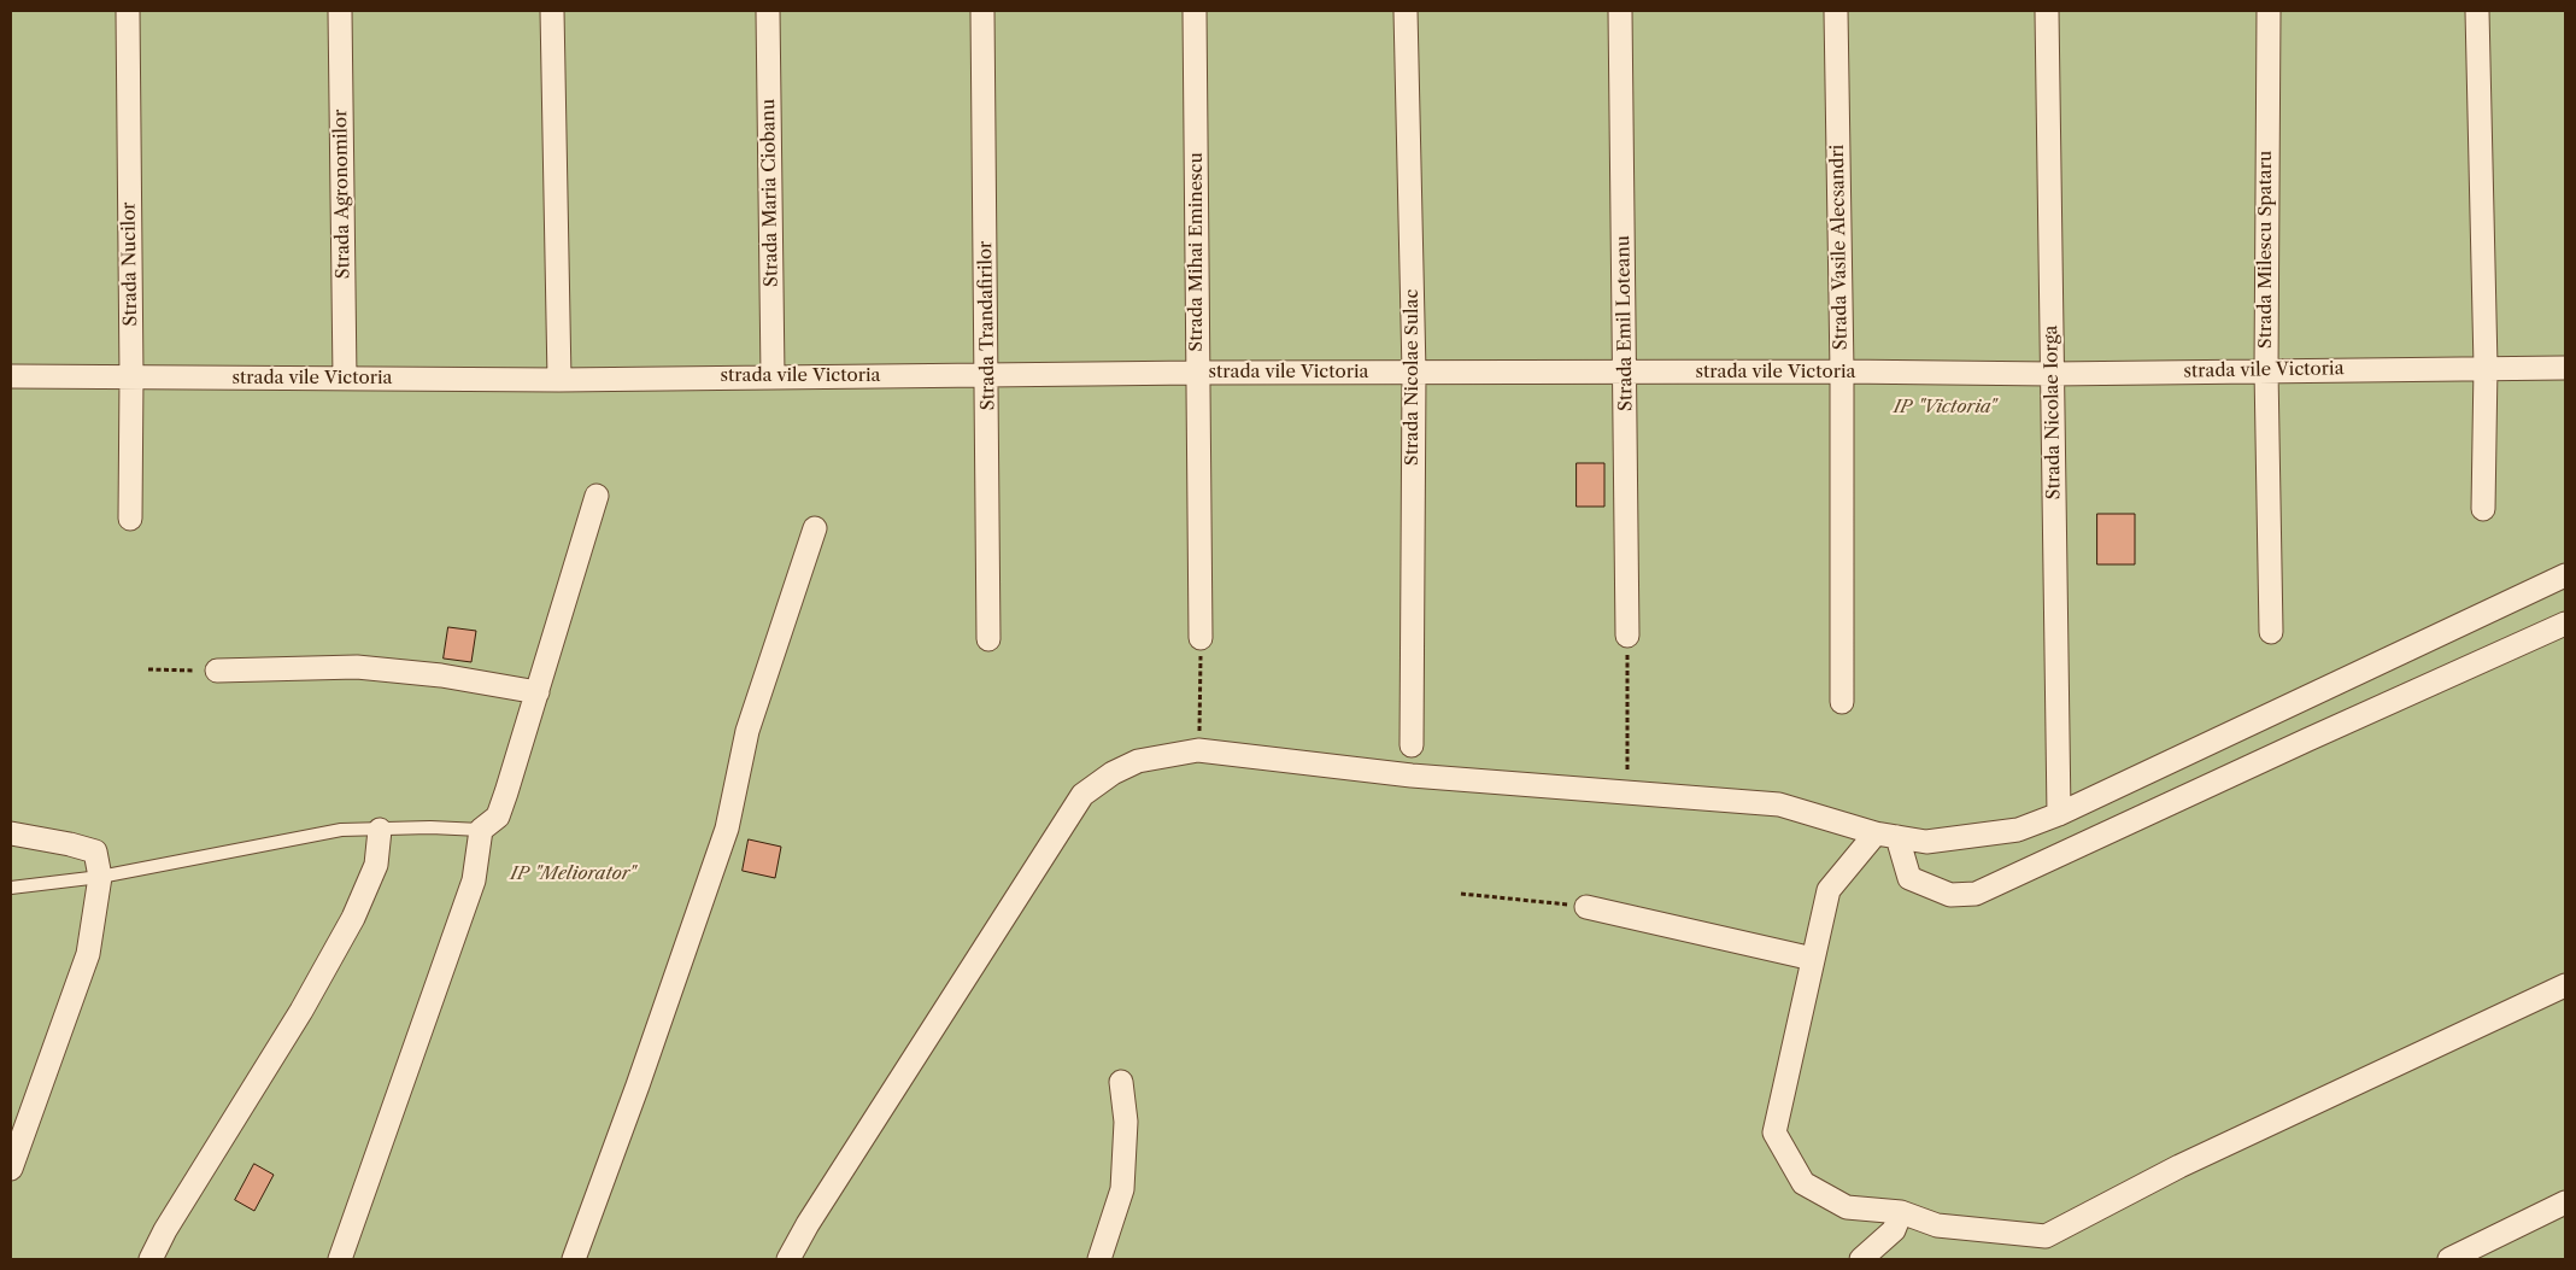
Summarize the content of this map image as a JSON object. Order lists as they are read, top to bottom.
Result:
{
  "streets": {
    "street": [
      "Strada Maria Ciobanu",
      "Strada Agronomilor",
      "Strada Vasile Alecsandri",
      "Strada Milescu Spataru",
      "Strada Mihai Eminescu",
      "Strada Nucilor",
      "Strada Emil Loteanu",
      "Strada Trandafirilor",
      "strada vile Victoria",
      "Strada Nicolae Sulac",
      "Strada Nicolae Iorga"
    ]
  },
  "crossings": [
    ["Strada Maria Ciobanu", "strada vile Victoria"],
    ["Strada Agronomilor", "strada vile Victoria"],
    ["Strada Vasile Alecsandri", "strada vile Victoria"],
    ["Strada Milescu Spataru", "strada vile Victoria"],
    ["Strada Mihai Eminescu", "strada vile Victoria"],
    ["Strada Nucilor", "strada vile Victoria"],
    ["Strada Emil Loteanu", "strada vile Victoria"],
    ["Strada Trandafirilor", "strada vile Victoria"],
    ["strada vile Victoria", "Strada Nicolae Sulac"],
    ["strada vile Victoria", "Strada Nicolae Iorga"]
  ],
  "parks": ["IP \"Victoria\"", "IP \"Meliorator\""]
}
